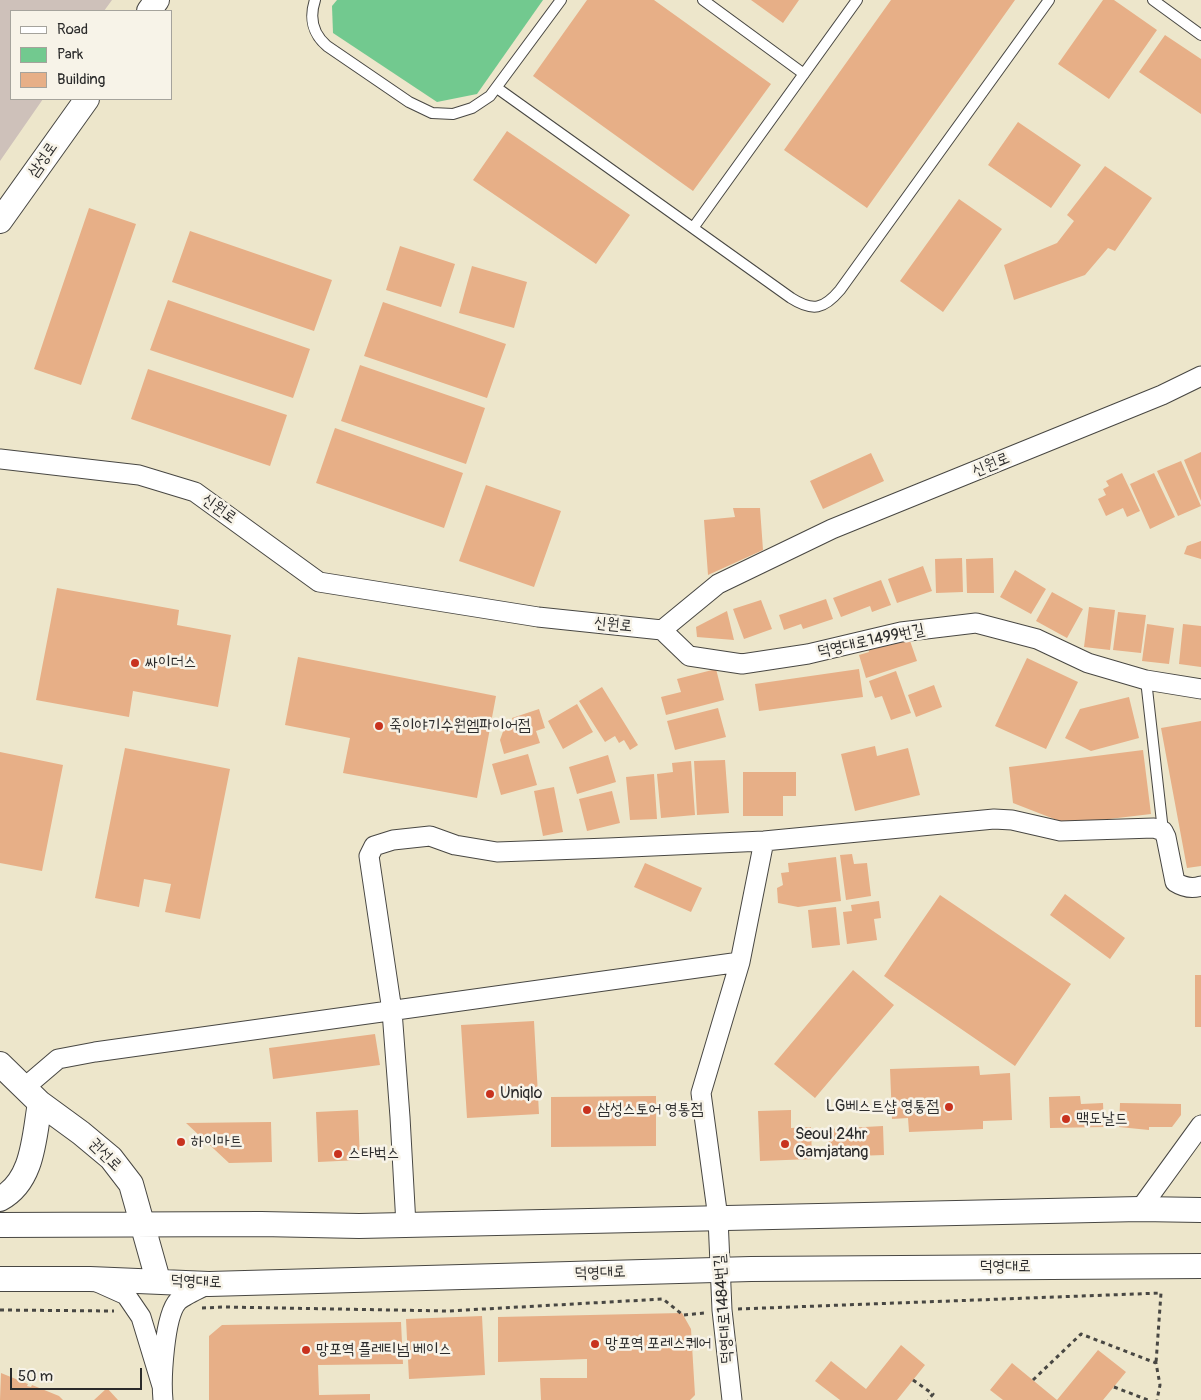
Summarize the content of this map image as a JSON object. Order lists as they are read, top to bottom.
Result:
{
  "streets": {
    "street": [
      "삼성로",
      "신원로",
      "덕영대로1499번길",
      "권선로",
      "덕영대로",
      "덕영대로1484번길"
    ]
  },
  "crossings": [
    ["신원로", "덕영대로1499번길"],
    ["권선로", "덕영대로"],
    ["덕영대로", "덕영대로1484번길"]
  ],
  "places": [
    "싸이더스",
    "죽이야기수원엠파이어점",
    "Uniqlo",
    "LG베스트샵 영통점",
    "삼성스토어 영통점",
    "맥도날드",
    "하이마트",
    "Seoul 24hr Gamjatang",
    "스타벅스",
    "망포역 포레스퀘어",
    "망포역 플레티넘 베이스"
  ],
  "legend": ["Road", "Park", "Building"],
  "scale_bar": "50 m"
}
